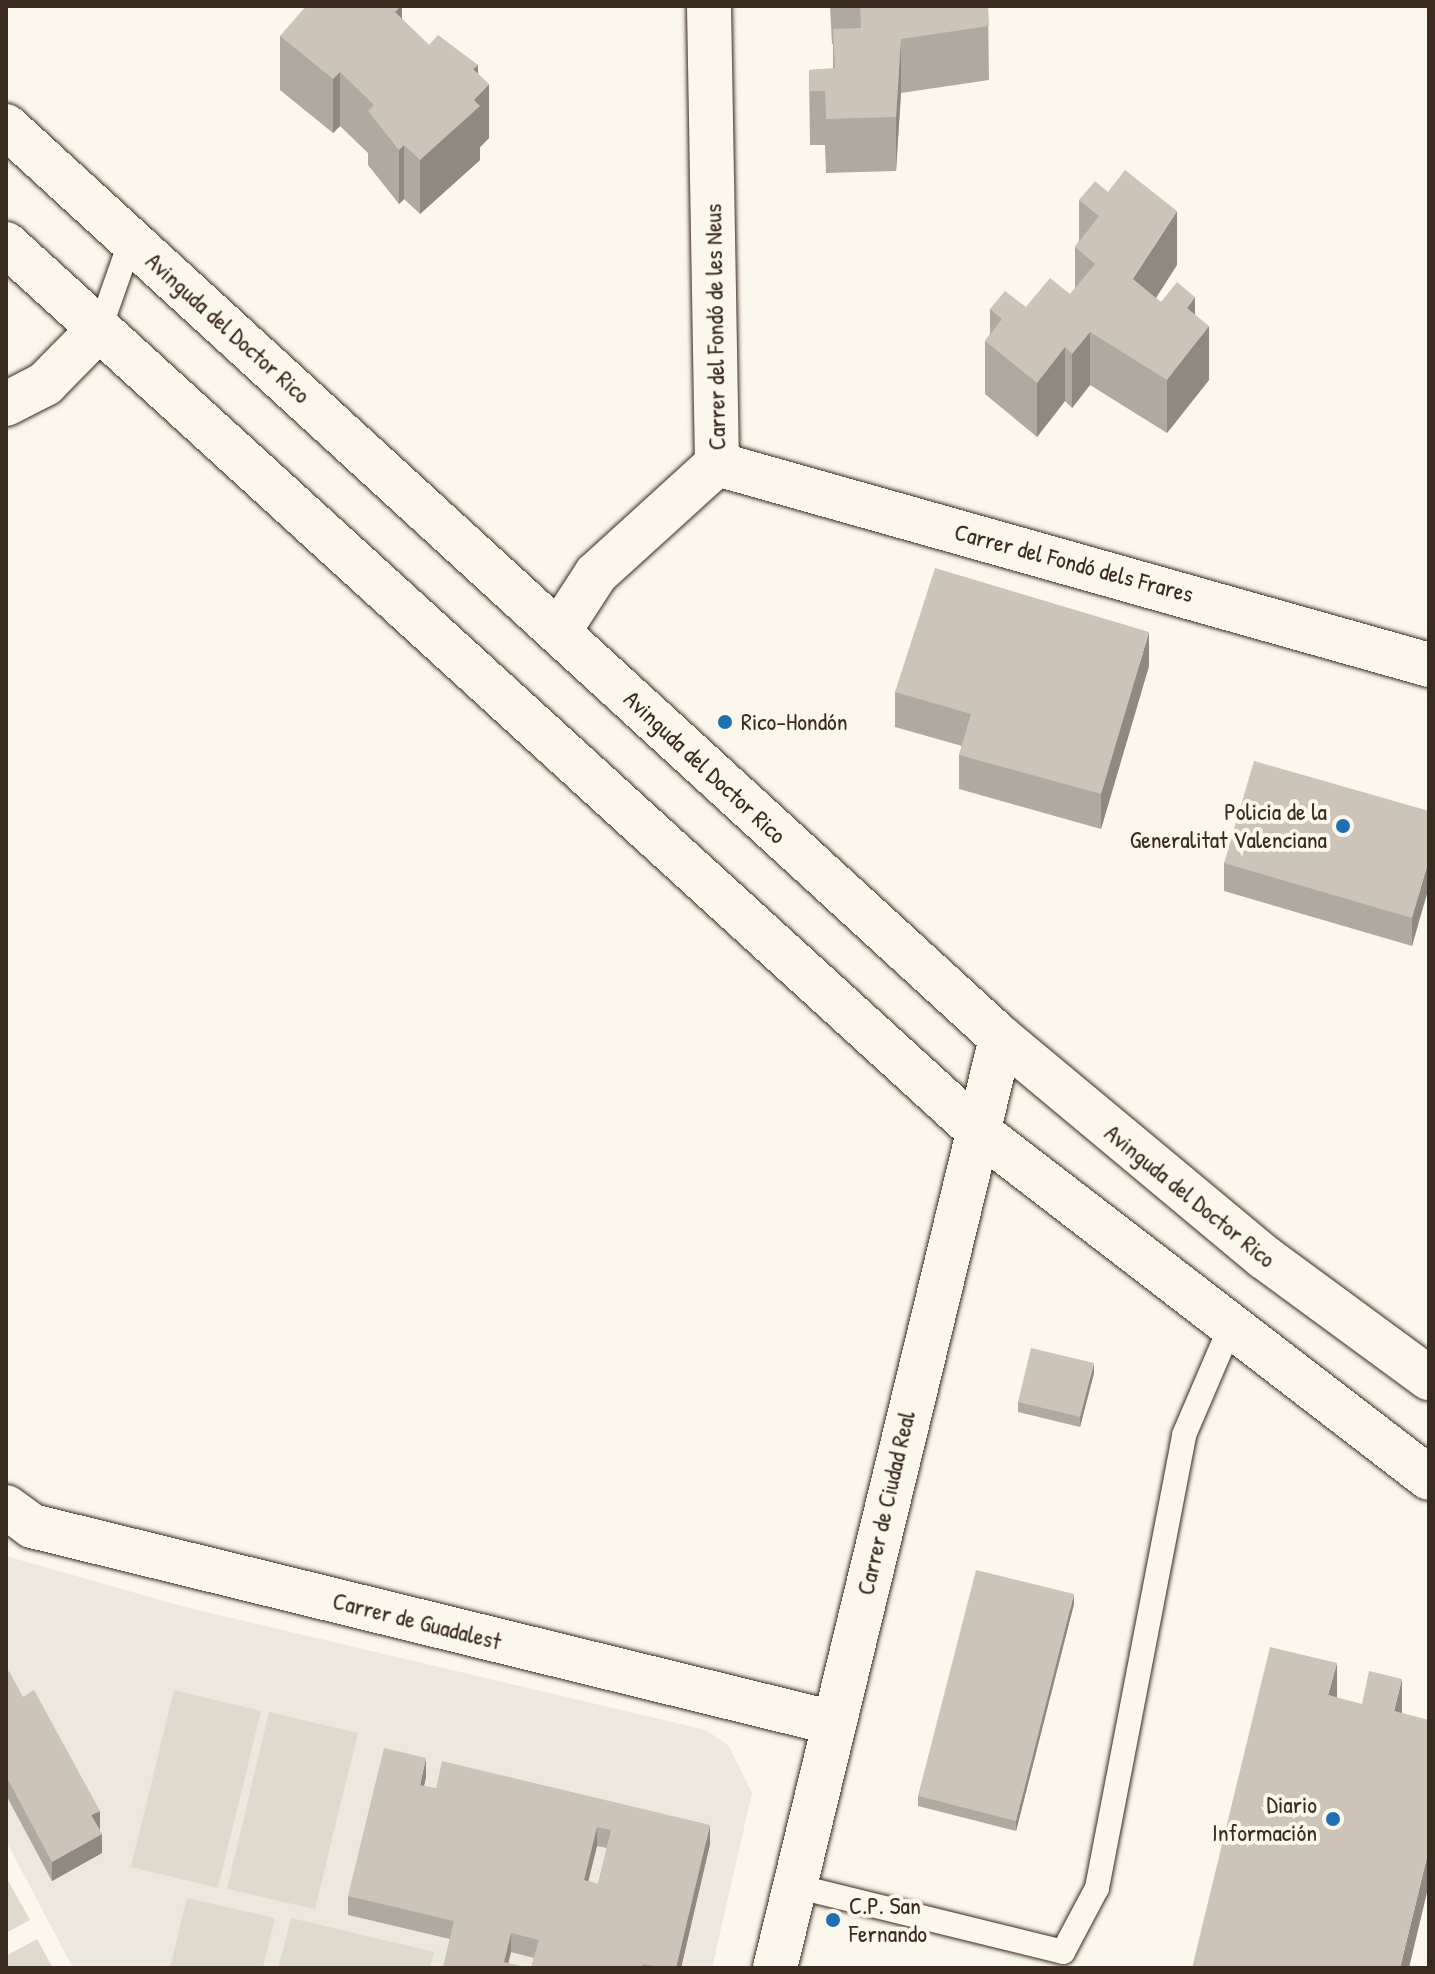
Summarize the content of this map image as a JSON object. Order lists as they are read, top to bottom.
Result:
{
  "streets": {
    "street": [
      "Carrer del Fondó de les Neus",
      "Avinguda del Doctor Rico",
      "Carrer del Fondó dels Frares",
      "Carrer de Ciudad Real",
      "Carrer de Guadalest"
    ]
  },
  "crossings": [
    ["Carrer del Fondó de les Neus", "Avinguda del Doctor Rico"],
    ["Carrer del Fondó de les Neus", "Carrer del Fondó dels Frares"],
    ["Avinguda del Doctor Rico", "Carrer de Ciudad Real"],
    ["Carrer de Ciudad Real", "Carrer de Guadalest"]
  ],
  "places": [
    "Rico-Hondón",
    "Policia de la Generalitat Valenciana",
    "Diario Información",
    "C.P. San Fernando"
  ]
}
